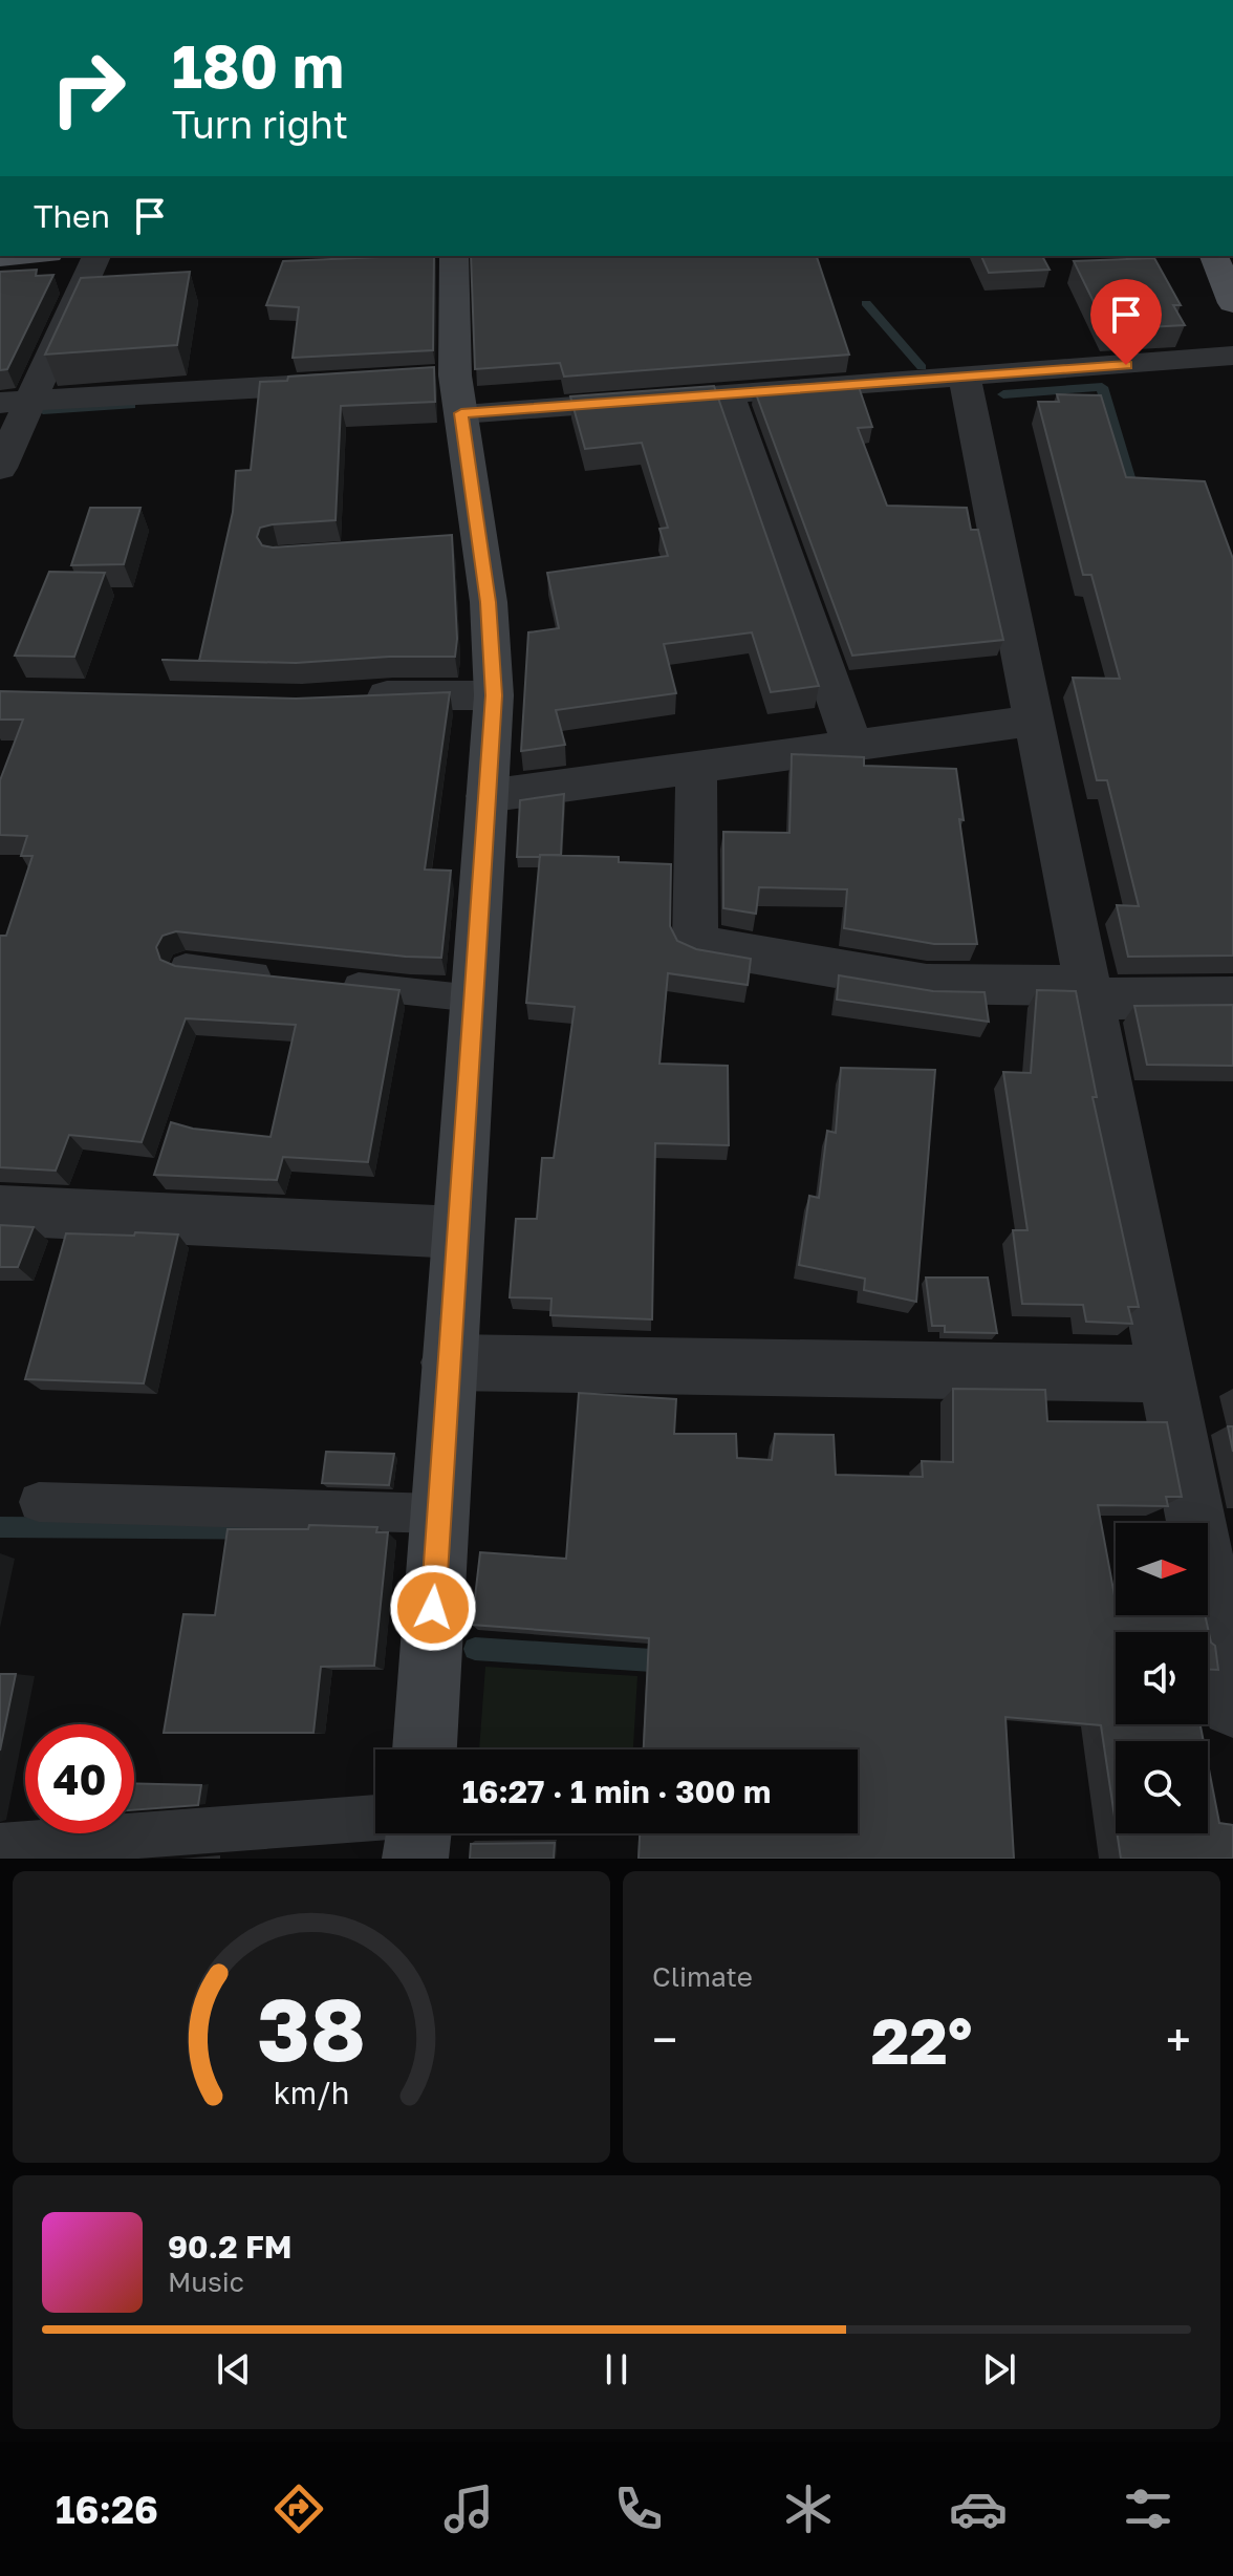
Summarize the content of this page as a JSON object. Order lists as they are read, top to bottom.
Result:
{
  "north": "right",
  "page": {
    "turn": ["180 m", "Turn right"],
    "then": "Then",
    "limit": "40",
    "trip": "16:27 · 1 min · 300 m",
    "tile": "Climate",
    "heat": ["−", "22°", "+"],
    "song": ["90.2 FM", "Music"],
    "tabs": "16:26",
    "gauge": ["38", "km/h"]
  }
}
